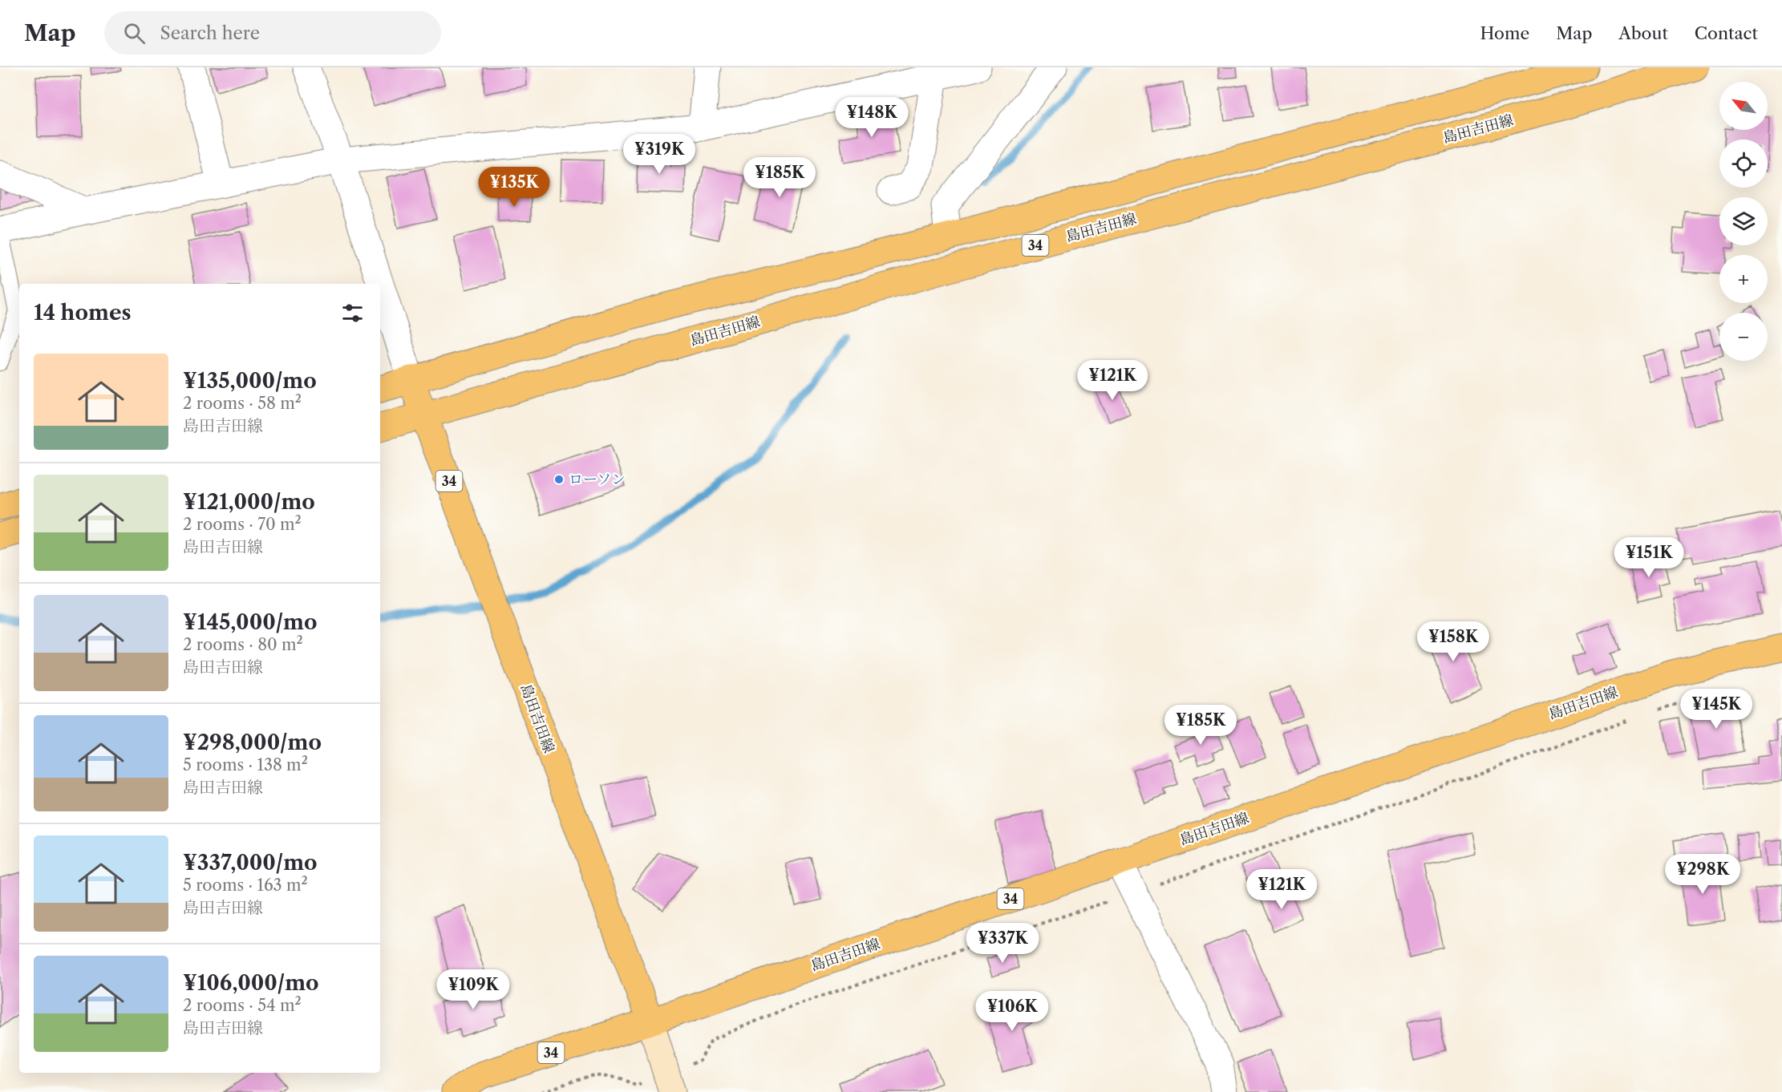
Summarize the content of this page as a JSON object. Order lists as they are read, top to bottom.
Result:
{
  "streets": {
    "main road": ["島田吉田線", "34"]
  },
  "crossings": [
    ["島田吉田線", "34"]
  ],
  "places": ["ローソン"],
  "north": "top left",
  "page": {
    "header": "Map",
    "search": "Search here",
    "nav": [
      "Home",
      "Map",
      "About",
      "Contact"
    ],
    "map_buttons": ["+", "−"],
    "price": [
      "¥148K",
      "¥319K",
      "¥185K",
      "¥135K",
      "¥121K",
      "¥151K",
      "¥158K",
      "¥145K",
      "¥185K",
      "¥298K",
      "¥121K",
      "¥337K",
      "¥109K",
      "¥106K"
    ],
    "heading": "14 homes",
    "list": [
      {
        "name": "¥135,000/mo",
        "note": "2 rooms · 58 m² · 島田吉田線"
      },
      {
        "name": "¥121,000/mo",
        "note": "2 rooms · 70 m² · 島田吉田線"
      },
      {
        "name": "¥145,000/mo",
        "note": "2 rooms · 80 m² · 島田吉田線"
      },
      {
        "name": "¥298,000/mo",
        "note": "5 rooms · 138 m² · 島田吉田線"
      },
      {
        "name": "¥337,000/mo",
        "note": "5 rooms · 163 m² · 島田吉田線"
      },
      {
        "name": "¥106,000/mo",
        "note": "2 rooms · 54 m² · 島田吉田線"
      }
    ]
  }
}
